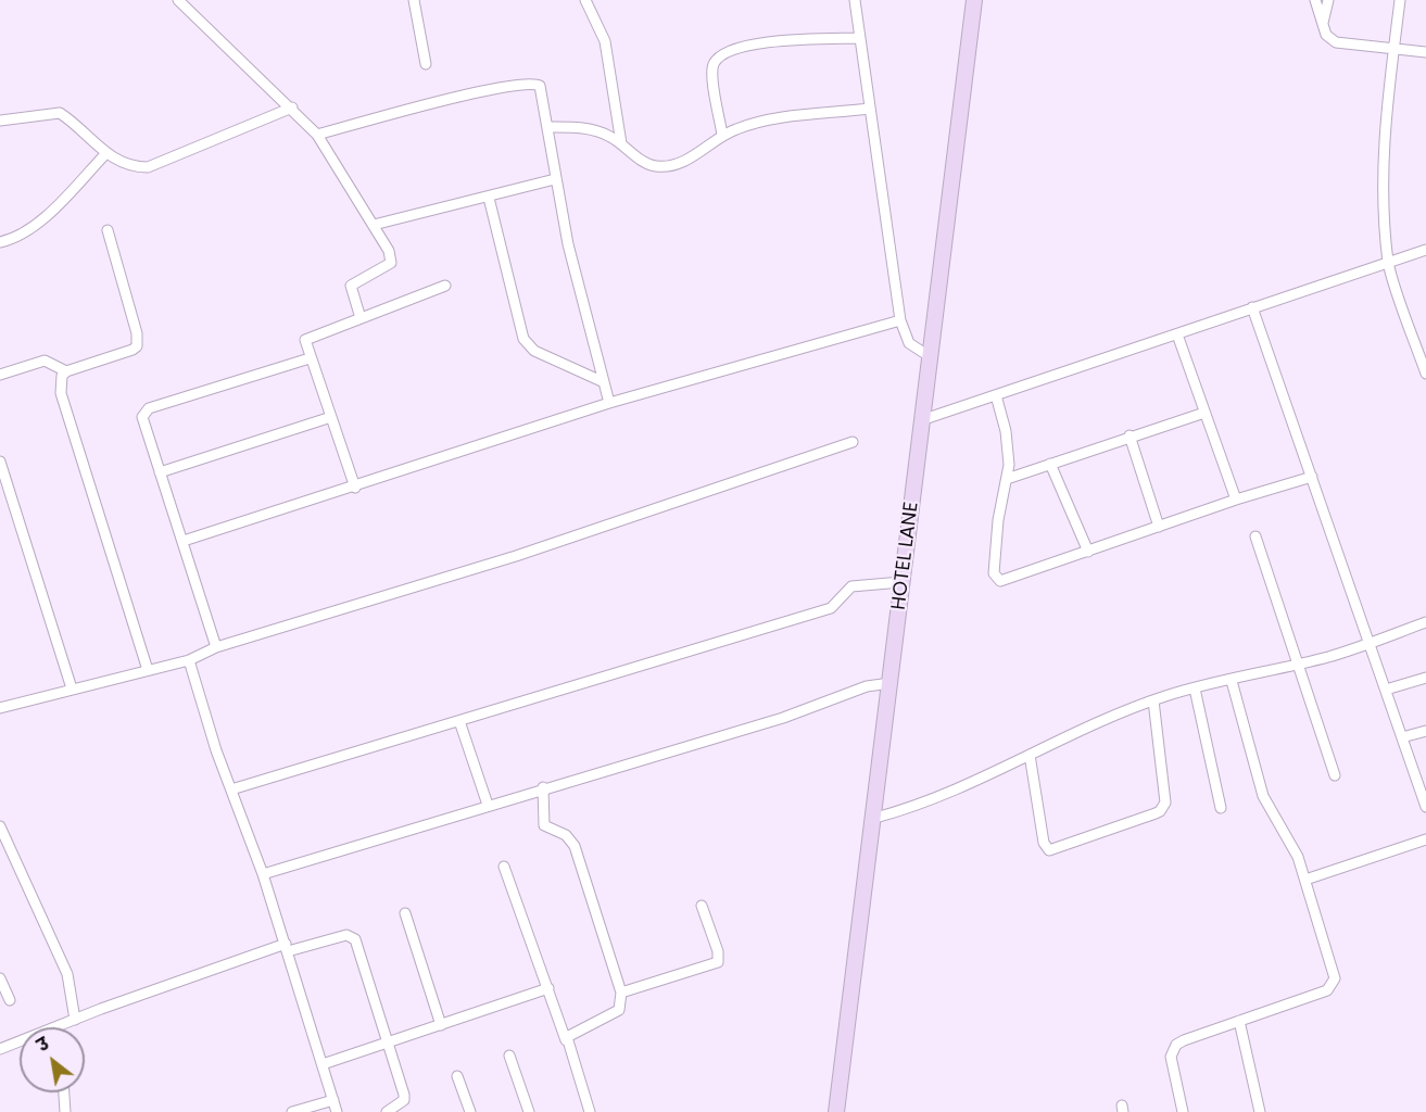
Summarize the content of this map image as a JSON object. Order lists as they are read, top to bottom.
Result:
{
  "streets": {
    "street": ["HOTEL LANE"]
  },
  "north": "top left"
}
